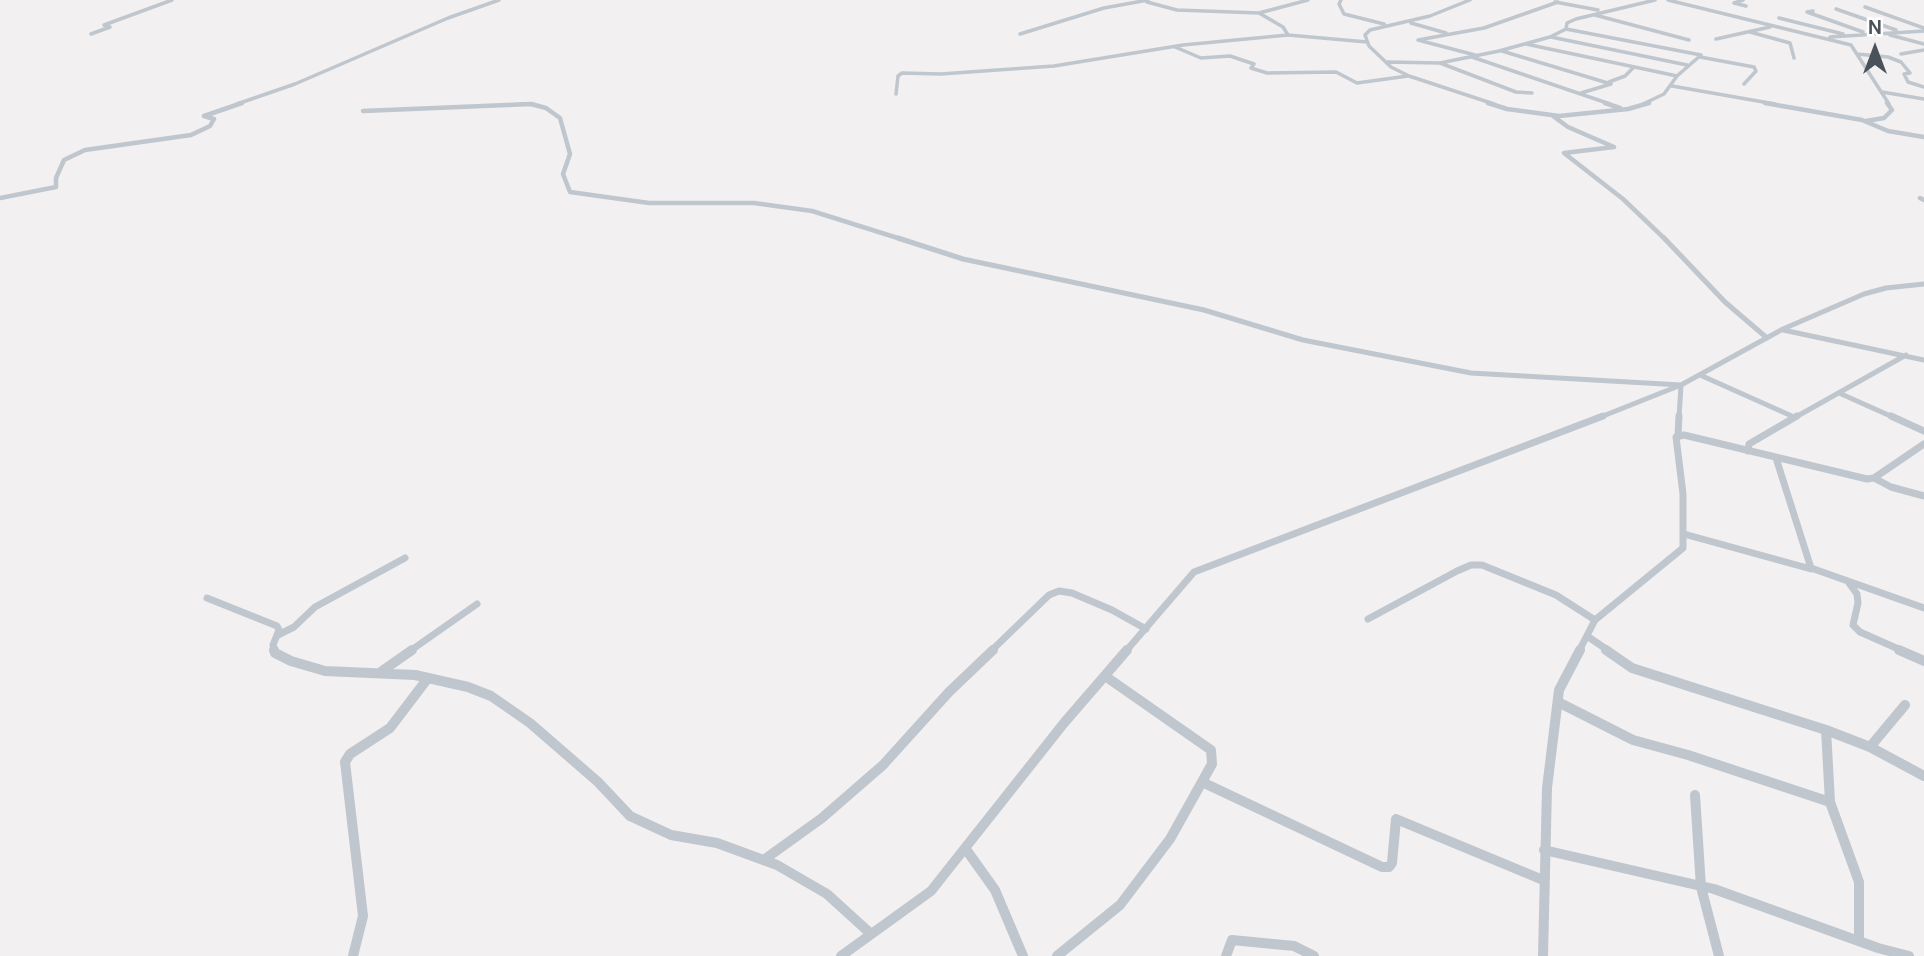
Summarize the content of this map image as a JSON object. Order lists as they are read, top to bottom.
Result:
{
  "north": "top"
}
